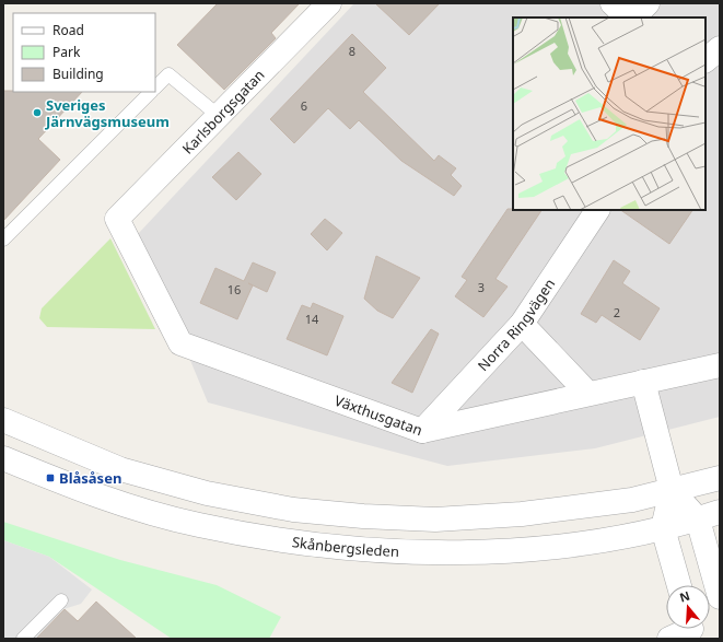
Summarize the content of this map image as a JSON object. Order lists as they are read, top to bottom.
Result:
{
  "streets": {
    "street": [
      "Karlsborgsgatan",
      "Norra Ringvägen",
      "Växthusgatan",
      "Skånbergsleden"
    ]
  },
  "crossings": [
    ["Karlsborgsgatan", "Växthusgatan"],
    ["Norra Ringvägen", "Växthusgatan"]
  ],
  "places": {
    "other": ["Sveriges Järnvägsmuseum"],
    "transit": ["Blåsåsen"]
  },
  "house_numbers": [
    "8",
    "6",
    "3",
    "16",
    "2",
    "14"
  ],
  "legend": ["Road", "Park", "Building"],
  "north": "top"
}
